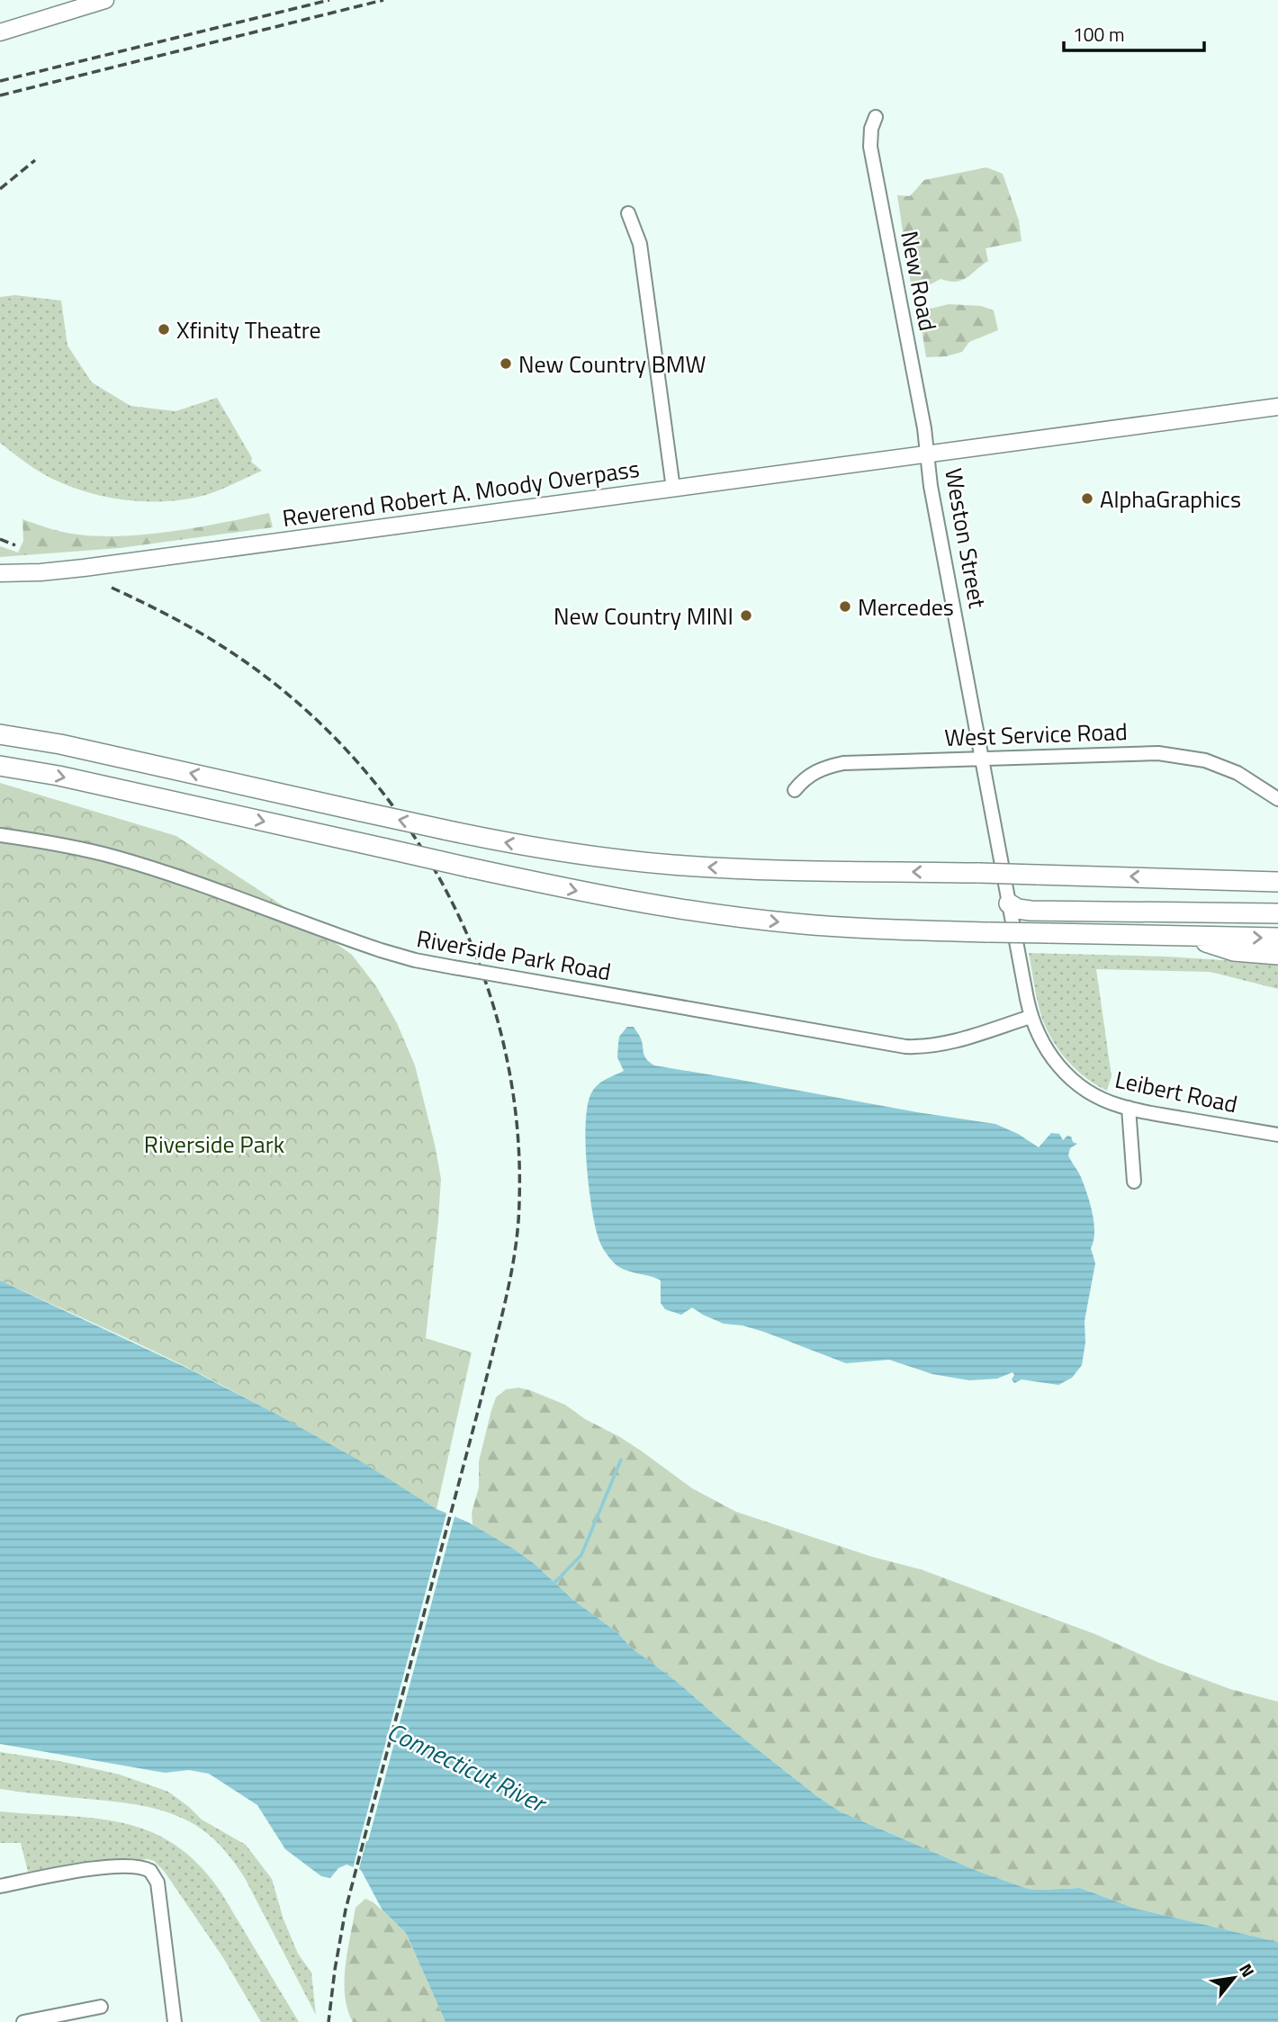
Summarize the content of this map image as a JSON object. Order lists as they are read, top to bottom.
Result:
{
  "streets": {
    "main road": ["Reverend Robert A. Moody Overpass", "Weston Street"],
    "street": [
      "New Road",
      "West Service Road",
      "Riverside Park Road",
      "Leibert Road"
    ]
  },
  "crossings": [
    ["New Road", "Reverend Robert A. Moody Overpass"],
    ["New Road", "Weston Street"],
    ["Reverend Robert A. Moody Overpass", "Weston Street"],
    ["Weston Street", "West Service Road"],
    ["Weston Street", "Leibert Road"],
    ["Riverside Park Road", "Leibert Road"]
  ],
  "water": ["Connecticut River"],
  "parks": ["Riverside Park"],
  "places": [
    "Xfinity Theatre",
    "New Country BMW",
    "AlphaGraphics",
    "Mercedes",
    "New Country MINI"
  ],
  "scale_bar": "100 m",
  "north": "top right"
}
